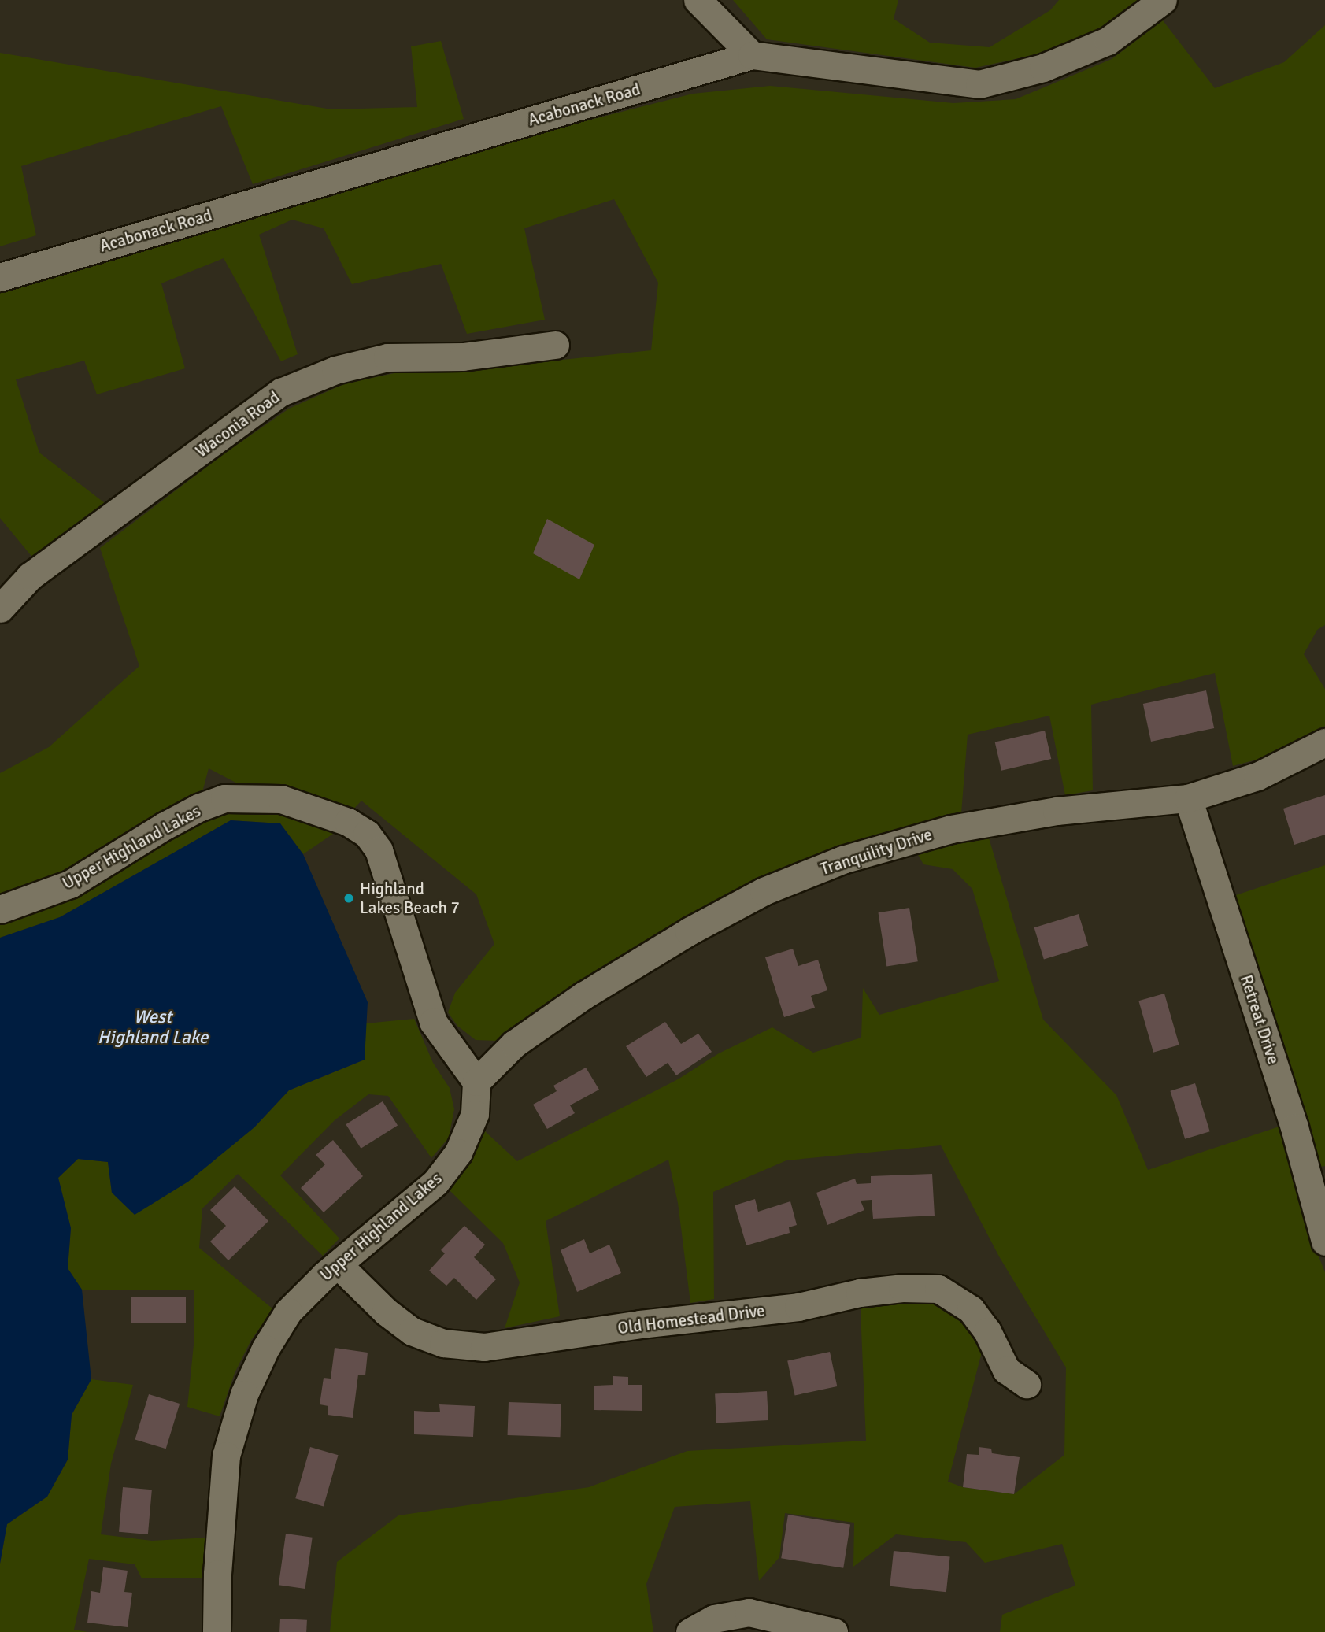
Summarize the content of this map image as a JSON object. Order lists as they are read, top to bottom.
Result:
{
  "streets": {
    "street": [
      "Acabonack Road",
      "Waconia Road",
      "Upper Highland Lakes",
      "Tranquility Drive",
      "Retreat Drive",
      "Old Homestead Drive"
    ]
  },
  "crossings": [
    ["Upper Highland Lakes", "Tranquility Drive"],
    ["Upper Highland Lakes", "Old Homestead Drive"],
    ["Tranquility Drive", "Retreat Drive"]
  ],
  "water": ["West Highland Lake"],
  "places": ["Highland Lakes Beach 7"]
}
